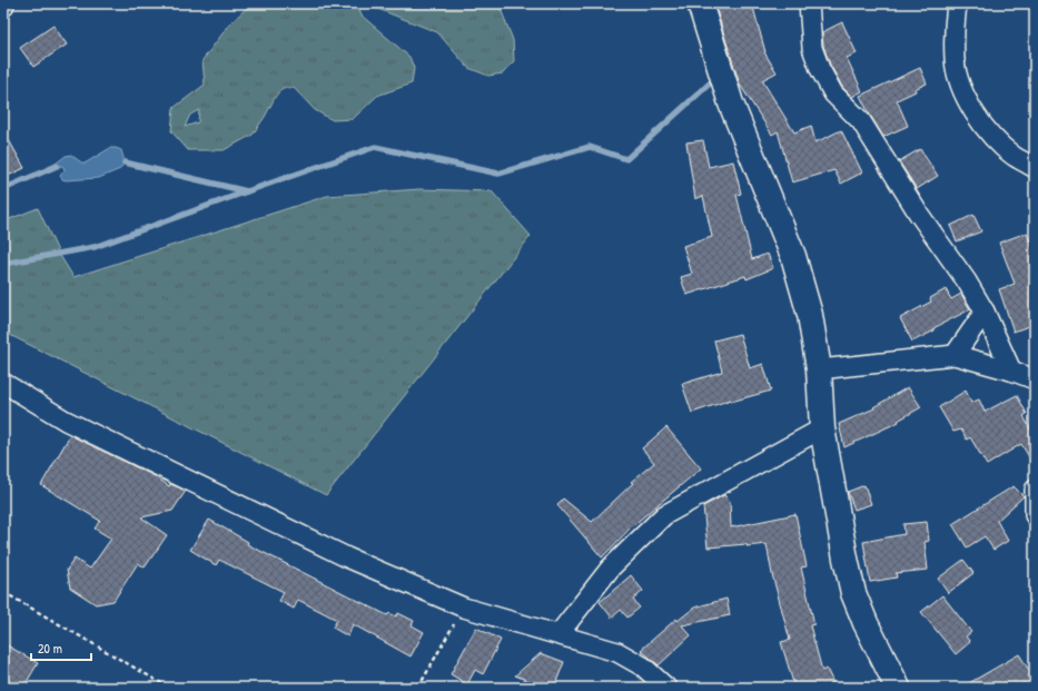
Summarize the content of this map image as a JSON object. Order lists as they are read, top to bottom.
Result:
{
  "scale_bar": "20 m"
}
